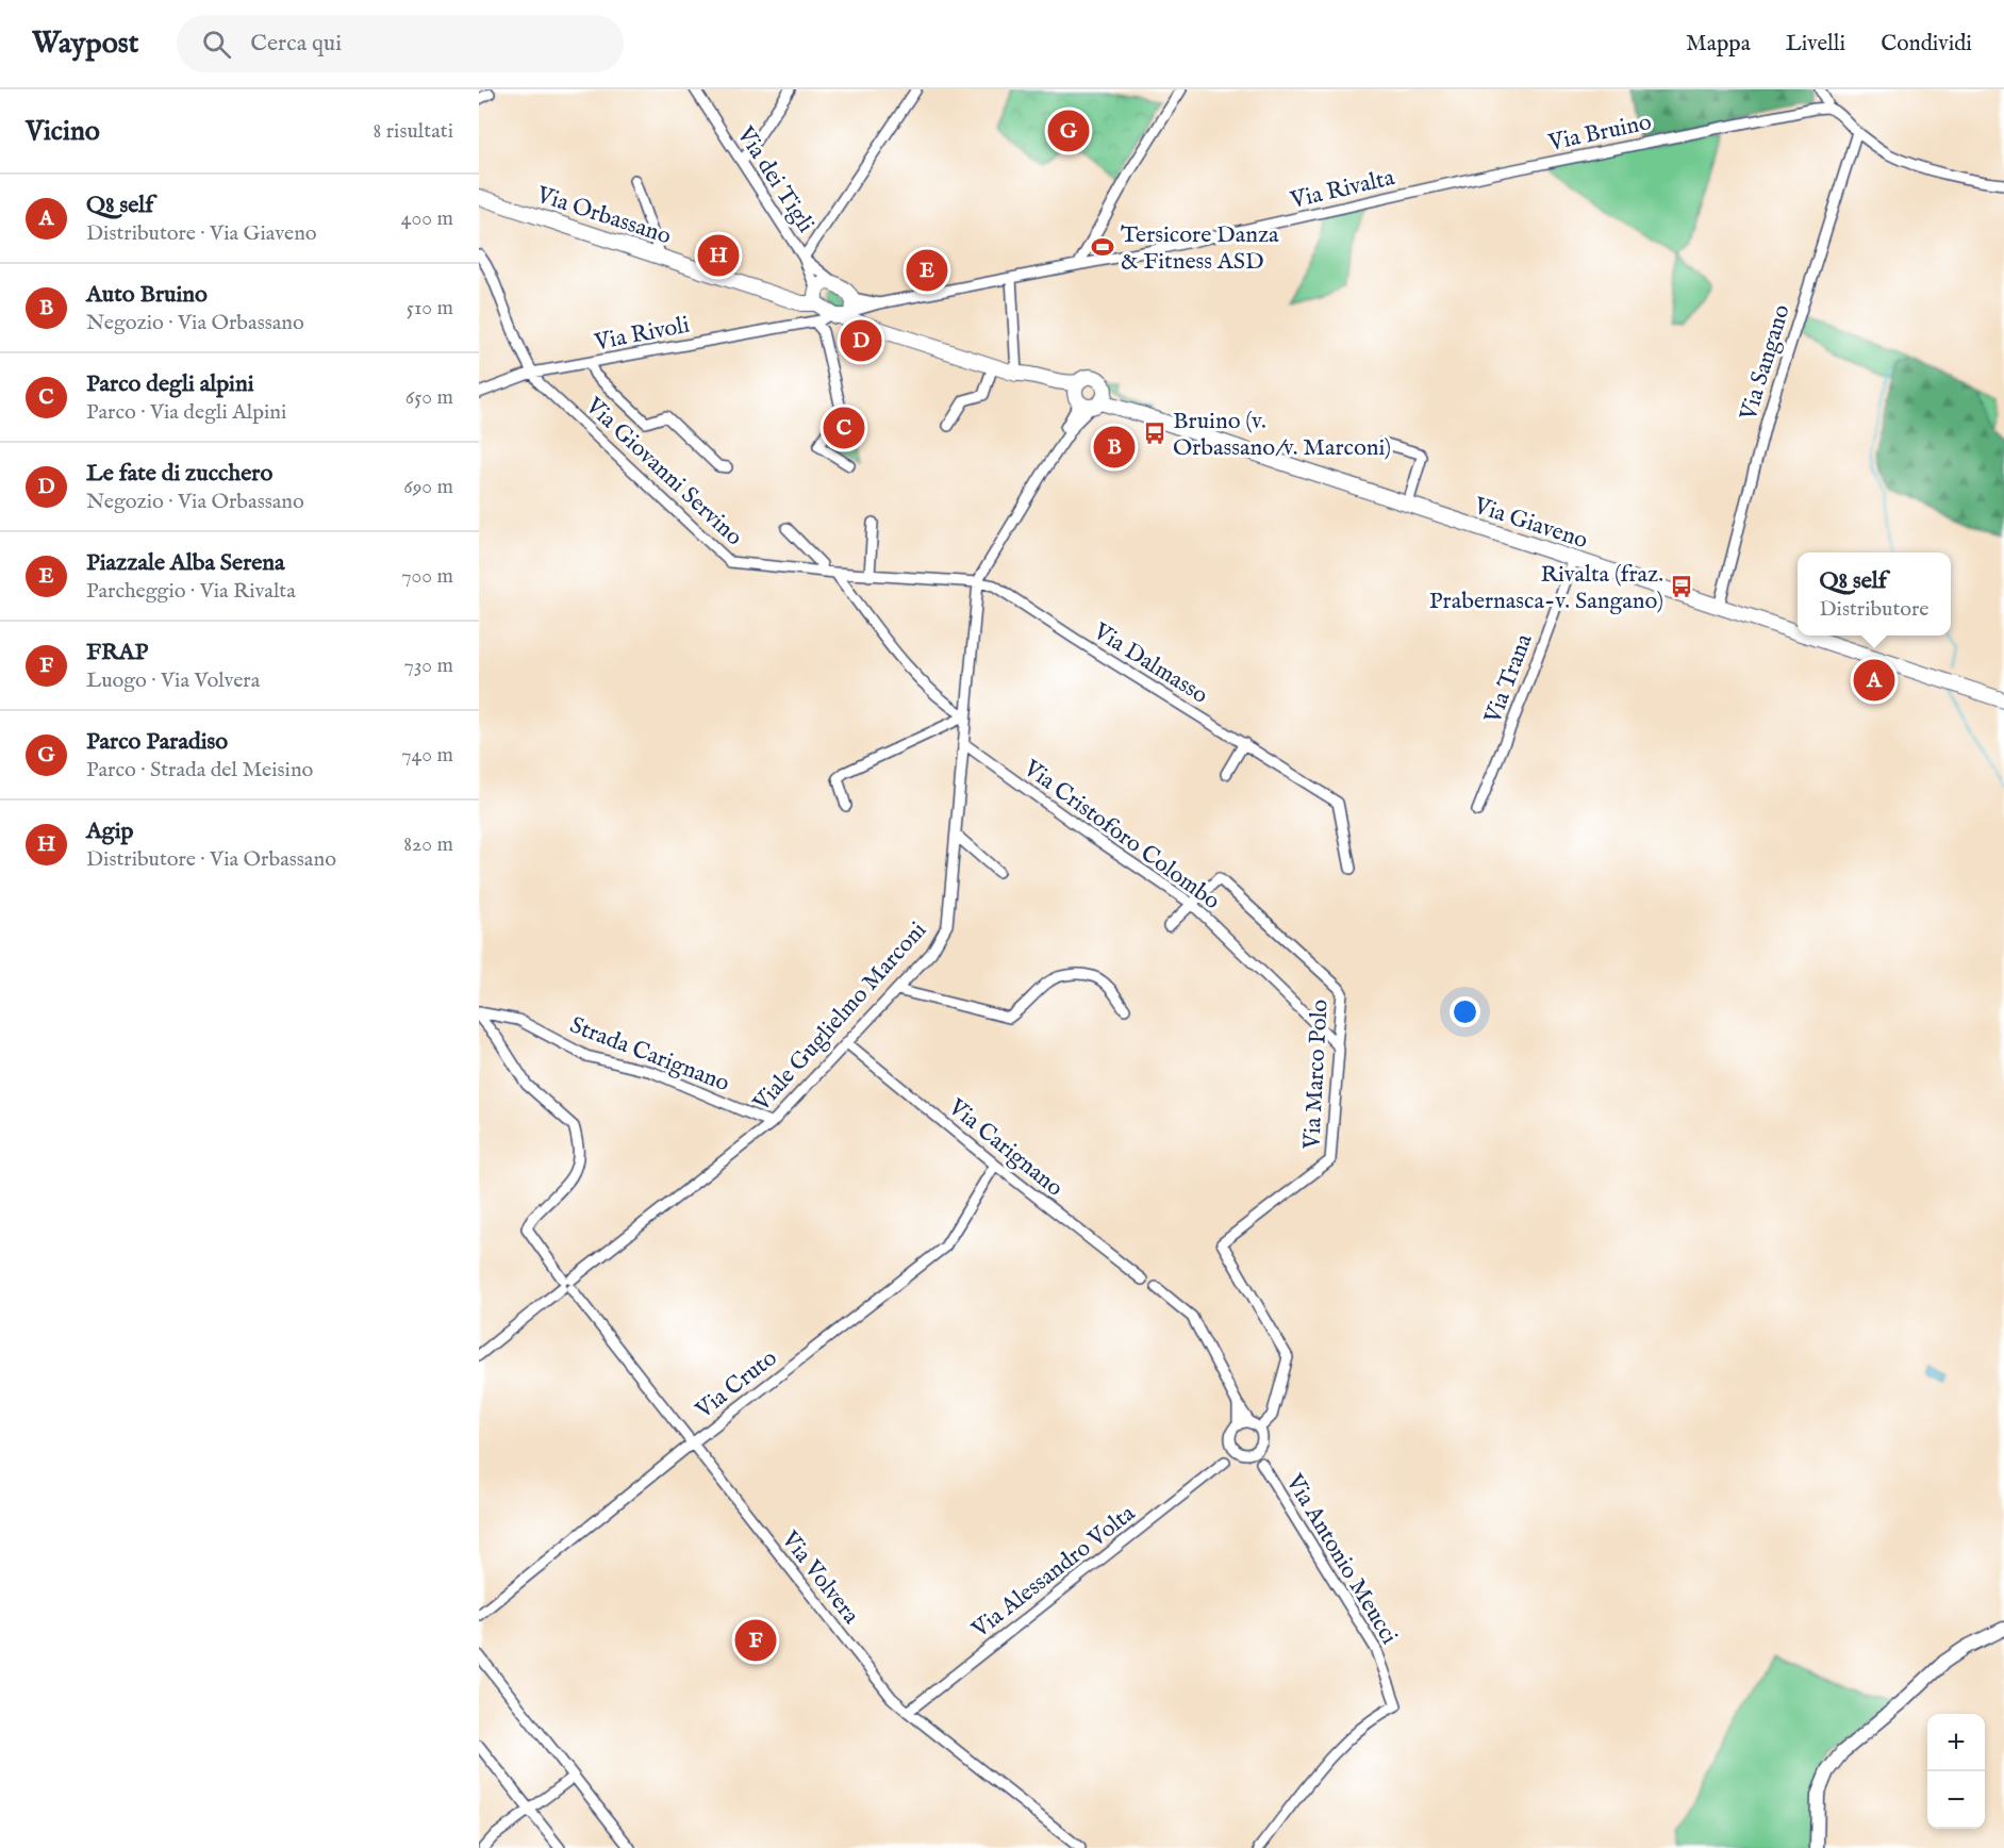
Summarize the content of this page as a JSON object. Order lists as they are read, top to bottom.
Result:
{
  "streets": {
    "main road": ["Via Orbassano", "Via Giaveno"],
    "street": [
      "Via Bruino",
      "Via dei Tigli",
      "Via Rivalta",
      "Via Rivoli",
      "Via Sangano",
      "Via Giovanni Servino",
      "Via Dalmasso",
      "Via Trana",
      "Via Cristoforo Colombo",
      "Viale Guglielmo Marconi",
      "Strada Carignano",
      "Via Marco Polo",
      "Via Carignano",
      "Via Cruto",
      "Via Antonio Meucci",
      "Via Alessandro Volta",
      "Via Volvera"
    ]
  },
  "crossings": [
    ["Via Bruino", "Via Rivalta"],
    ["Via dei Tigli", "Via Orbassano"],
    ["Via Rivalta", "Via Rivoli"],
    ["Via Rivoli", "Via Giovanni Servino"],
    ["Via Sangano", "Via Giaveno"],
    ["Via Giovanni Servino", "Via Dalmasso"],
    ["Via Giaveno", "Via Trana"],
    ["Via Dalmasso", "Viale Guglielmo Marconi"],
    ["Via Cristoforo Colombo", "Viale Guglielmo Marconi"],
    ["Via Cristoforo Colombo", "Via Marco Polo"],
    ["Viale Guglielmo Marconi", "Strada Carignano"],
    ["Viale Guglielmo Marconi", "Via Carignano"],
    ["Viale Guglielmo Marconi", "Via Volvera"],
    ["Via Marco Polo", "Via Antonio Meucci"],
    ["Via Marco Polo", "Via Alessandro Volta"],
    ["Via Carignano", "Via Cruto"],
    ["Via Cruto", "Via Volvera"],
    ["Via Antonio Meucci", "Via Alessandro Volta"],
    ["Via Alessandro Volta", "Via Volvera"]
  ],
  "places": {
    "sports": ["Tersicore Danza & Fitness ASD"],
    "bus stop": ["Bruino (v. Orbassano/v. Marconi)", "Rivalta (fraz. Prabernasca-v. Sangano)"]
  },
  "page": {
    "header": "Waypost",
    "search": "Cerca qui",
    "nav": ["Mappa", "Livelli", "Condividi"],
    "heading": ["Vicino", "8 risultati"],
    "pins": [
      "G",
      "H",
      "E",
      "D",
      "C",
      "B",
      "A",
      "F"
    ],
    "list": [
      {
        "mark": "A",
        "name": "Q8 self",
        "note": "Distributore · Via Giaveno",
        "value": "400 m"
      },
      {
        "mark": "B",
        "name": "Auto Bruino",
        "note": "Negozio · Via Orbassano",
        "value": "510 m"
      },
      {
        "mark": "C",
        "name": "Parco degli alpini",
        "note": "Parco · Via degli Alpini",
        "value": "650 m"
      },
      {
        "mark": "D",
        "name": "Le fate di zucchero",
        "note": "Negozio · Via Orbassano",
        "value": "690 m"
      },
      {
        "mark": "E",
        "name": "Piazzale Alba Serena",
        "note": "Parcheggio · Via Rivalta",
        "value": "700 m"
      },
      {
        "mark": "F",
        "name": "FRAP",
        "note": "Luogo · Via Volvera",
        "value": "730 m"
      },
      {
        "mark": "G",
        "name": "Parco Paradiso",
        "note": "Parco · Strada del Meisino",
        "value": "740 m"
      },
      {
        "mark": "H",
        "name": "Agip",
        "note": "Distributore · Via Orbassano",
        "value": "820 m"
      }
    ],
    "popup": ["Q8 self", "Distributore"],
    "map_buttons": ["+", "−"]
  }
}
